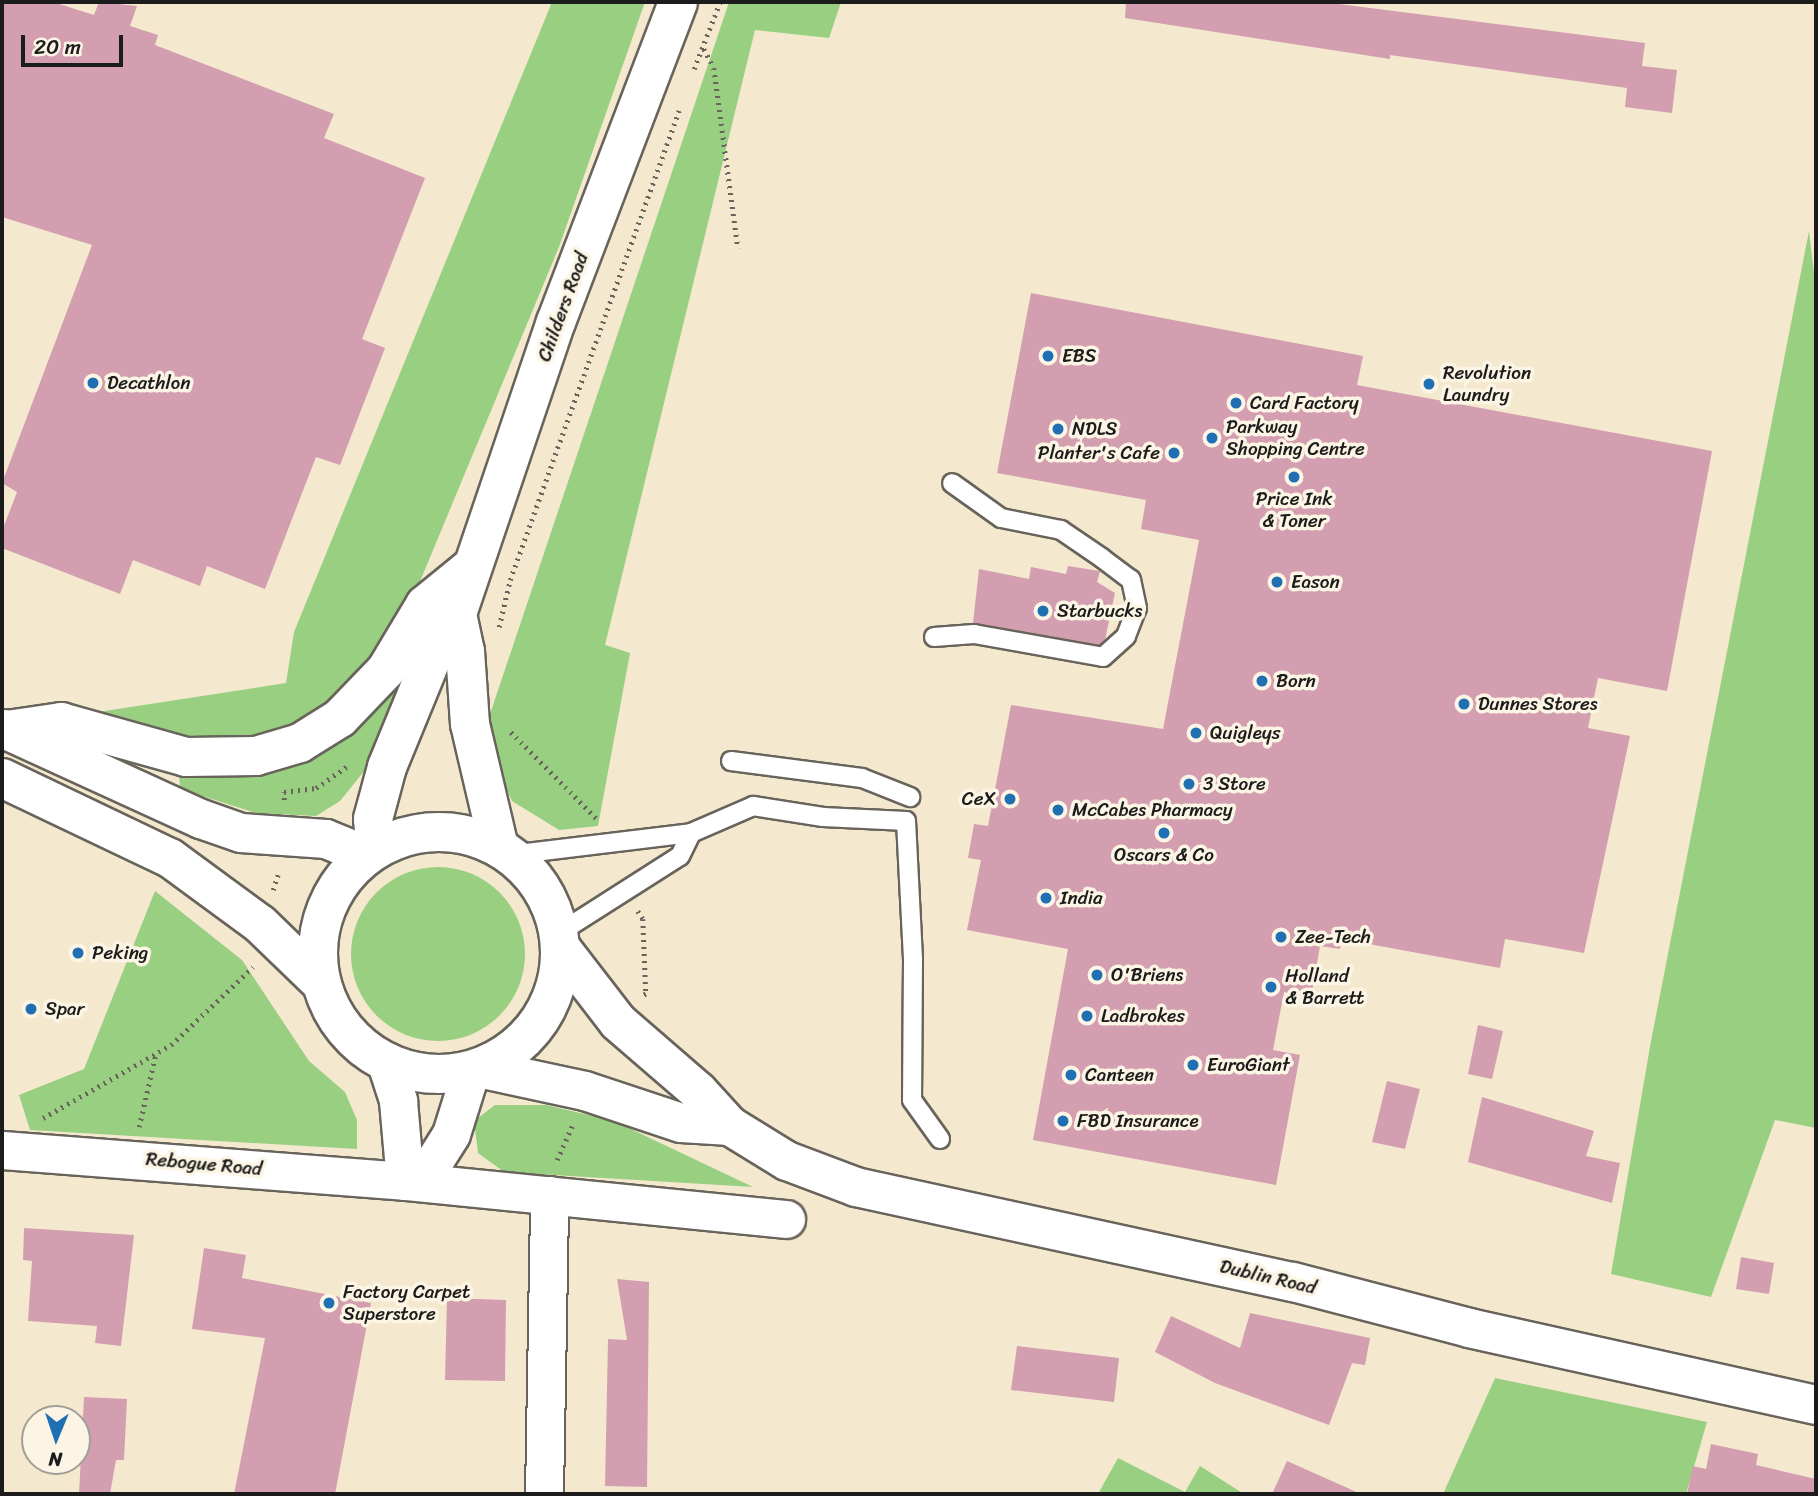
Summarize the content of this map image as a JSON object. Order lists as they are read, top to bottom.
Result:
{
  "streets": {
    "main road": ["Childers Road", "Dublin Road"],
    "street": ["Rebogue Road"]
  },
  "places": [
    "EBS",
    "Decathlon",
    "Revolution Laundry",
    "Card Factory",
    "NDLS",
    "Parkway Shopping Centre",
    "Planter's Cafe",
    "Price Ink & Toner",
    "Eason",
    "Starbucks",
    "Born",
    "Dunnes Stores",
    "Quigleys",
    "3 Store",
    "CeX",
    "McCabes Pharmacy",
    "Oscars & Co",
    "India",
    "Zee-Tech",
    "Peking",
    "O'Briens",
    "Holland & Barrett",
    "Spar",
    "Ladbrokes",
    "EuroGiant",
    "Canteen",
    "FBD Insurance",
    "Factory Carpet Superstore"
  ],
  "scale_bar": "20 m",
  "north": "bottom"
}
